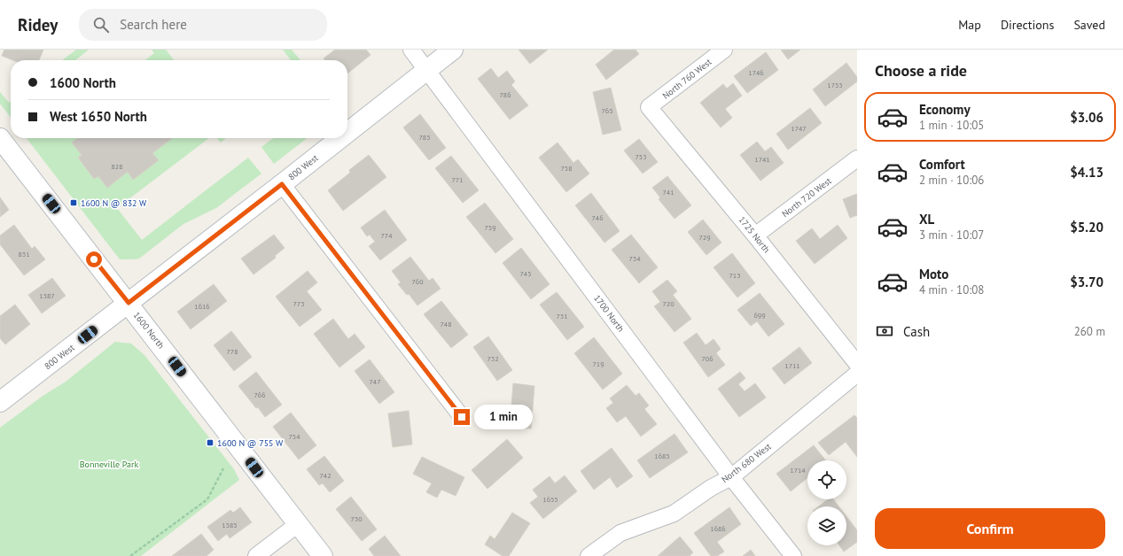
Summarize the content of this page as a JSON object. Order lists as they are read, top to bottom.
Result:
{
  "streets": {
    "street": [
      "North 760 West",
      "800 West",
      "North 720 West",
      "1725 North",
      "1700 North",
      "1600 North",
      "North 680 West"
    ]
  },
  "crossings": [
    ["North 760 West", "1725 North"],
    ["800 West", "1700 North"],
    ["800 West", "1600 North"],
    ["North 720 West", "1725 North"],
    ["1700 North", "North 680 West"]
  ],
  "parks": ["Bonneville Park"],
  "places": {
    "transit": ["1600 N @ 832 W", "1600 N @ 755 W"]
  },
  "house_numbers": [
    "1746",
    "1753",
    "786",
    "765",
    "1747",
    "785",
    "753",
    "1741",
    "828",
    "758",
    "771",
    "741",
    "746",
    "759",
    "774",
    "729",
    "831",
    "734",
    "745",
    "713",
    "760",
    "1587",
    "773",
    "720",
    "1616",
    "699",
    "731",
    "748",
    "778",
    "732",
    "706",
    "719",
    "1711",
    "747",
    "766",
    "754",
    "1685",
    "1714",
    "742",
    "1655",
    "730",
    "1585",
    "1686"
  ],
  "page": {
    "header": "Ridey",
    "search": "Search here",
    "nav": ["Map", "Directions", "Saved"],
    "heading": "Choose a ride",
    "banner": ["1600 North", "West 1650 North"],
    "list": [
      {
        "name": "Economy",
        "note": "1 min · 10:05",
        "value": "$3.06"
      },
      {
        "name": "Comfort",
        "note": "2 min · 10:06",
        "value": "$4.13"
      },
      {
        "name": "XL",
        "note": "3 min · 10:07",
        "value": "$5.20"
      },
      {
        "name": "Moto",
        "note": "4 min · 10:08",
        "value": "$3.70"
      }
    ],
    "pay": ["Cash", "260 m"],
    "bubble": "1 min",
    "buttons": "Confirm"
  }
}
